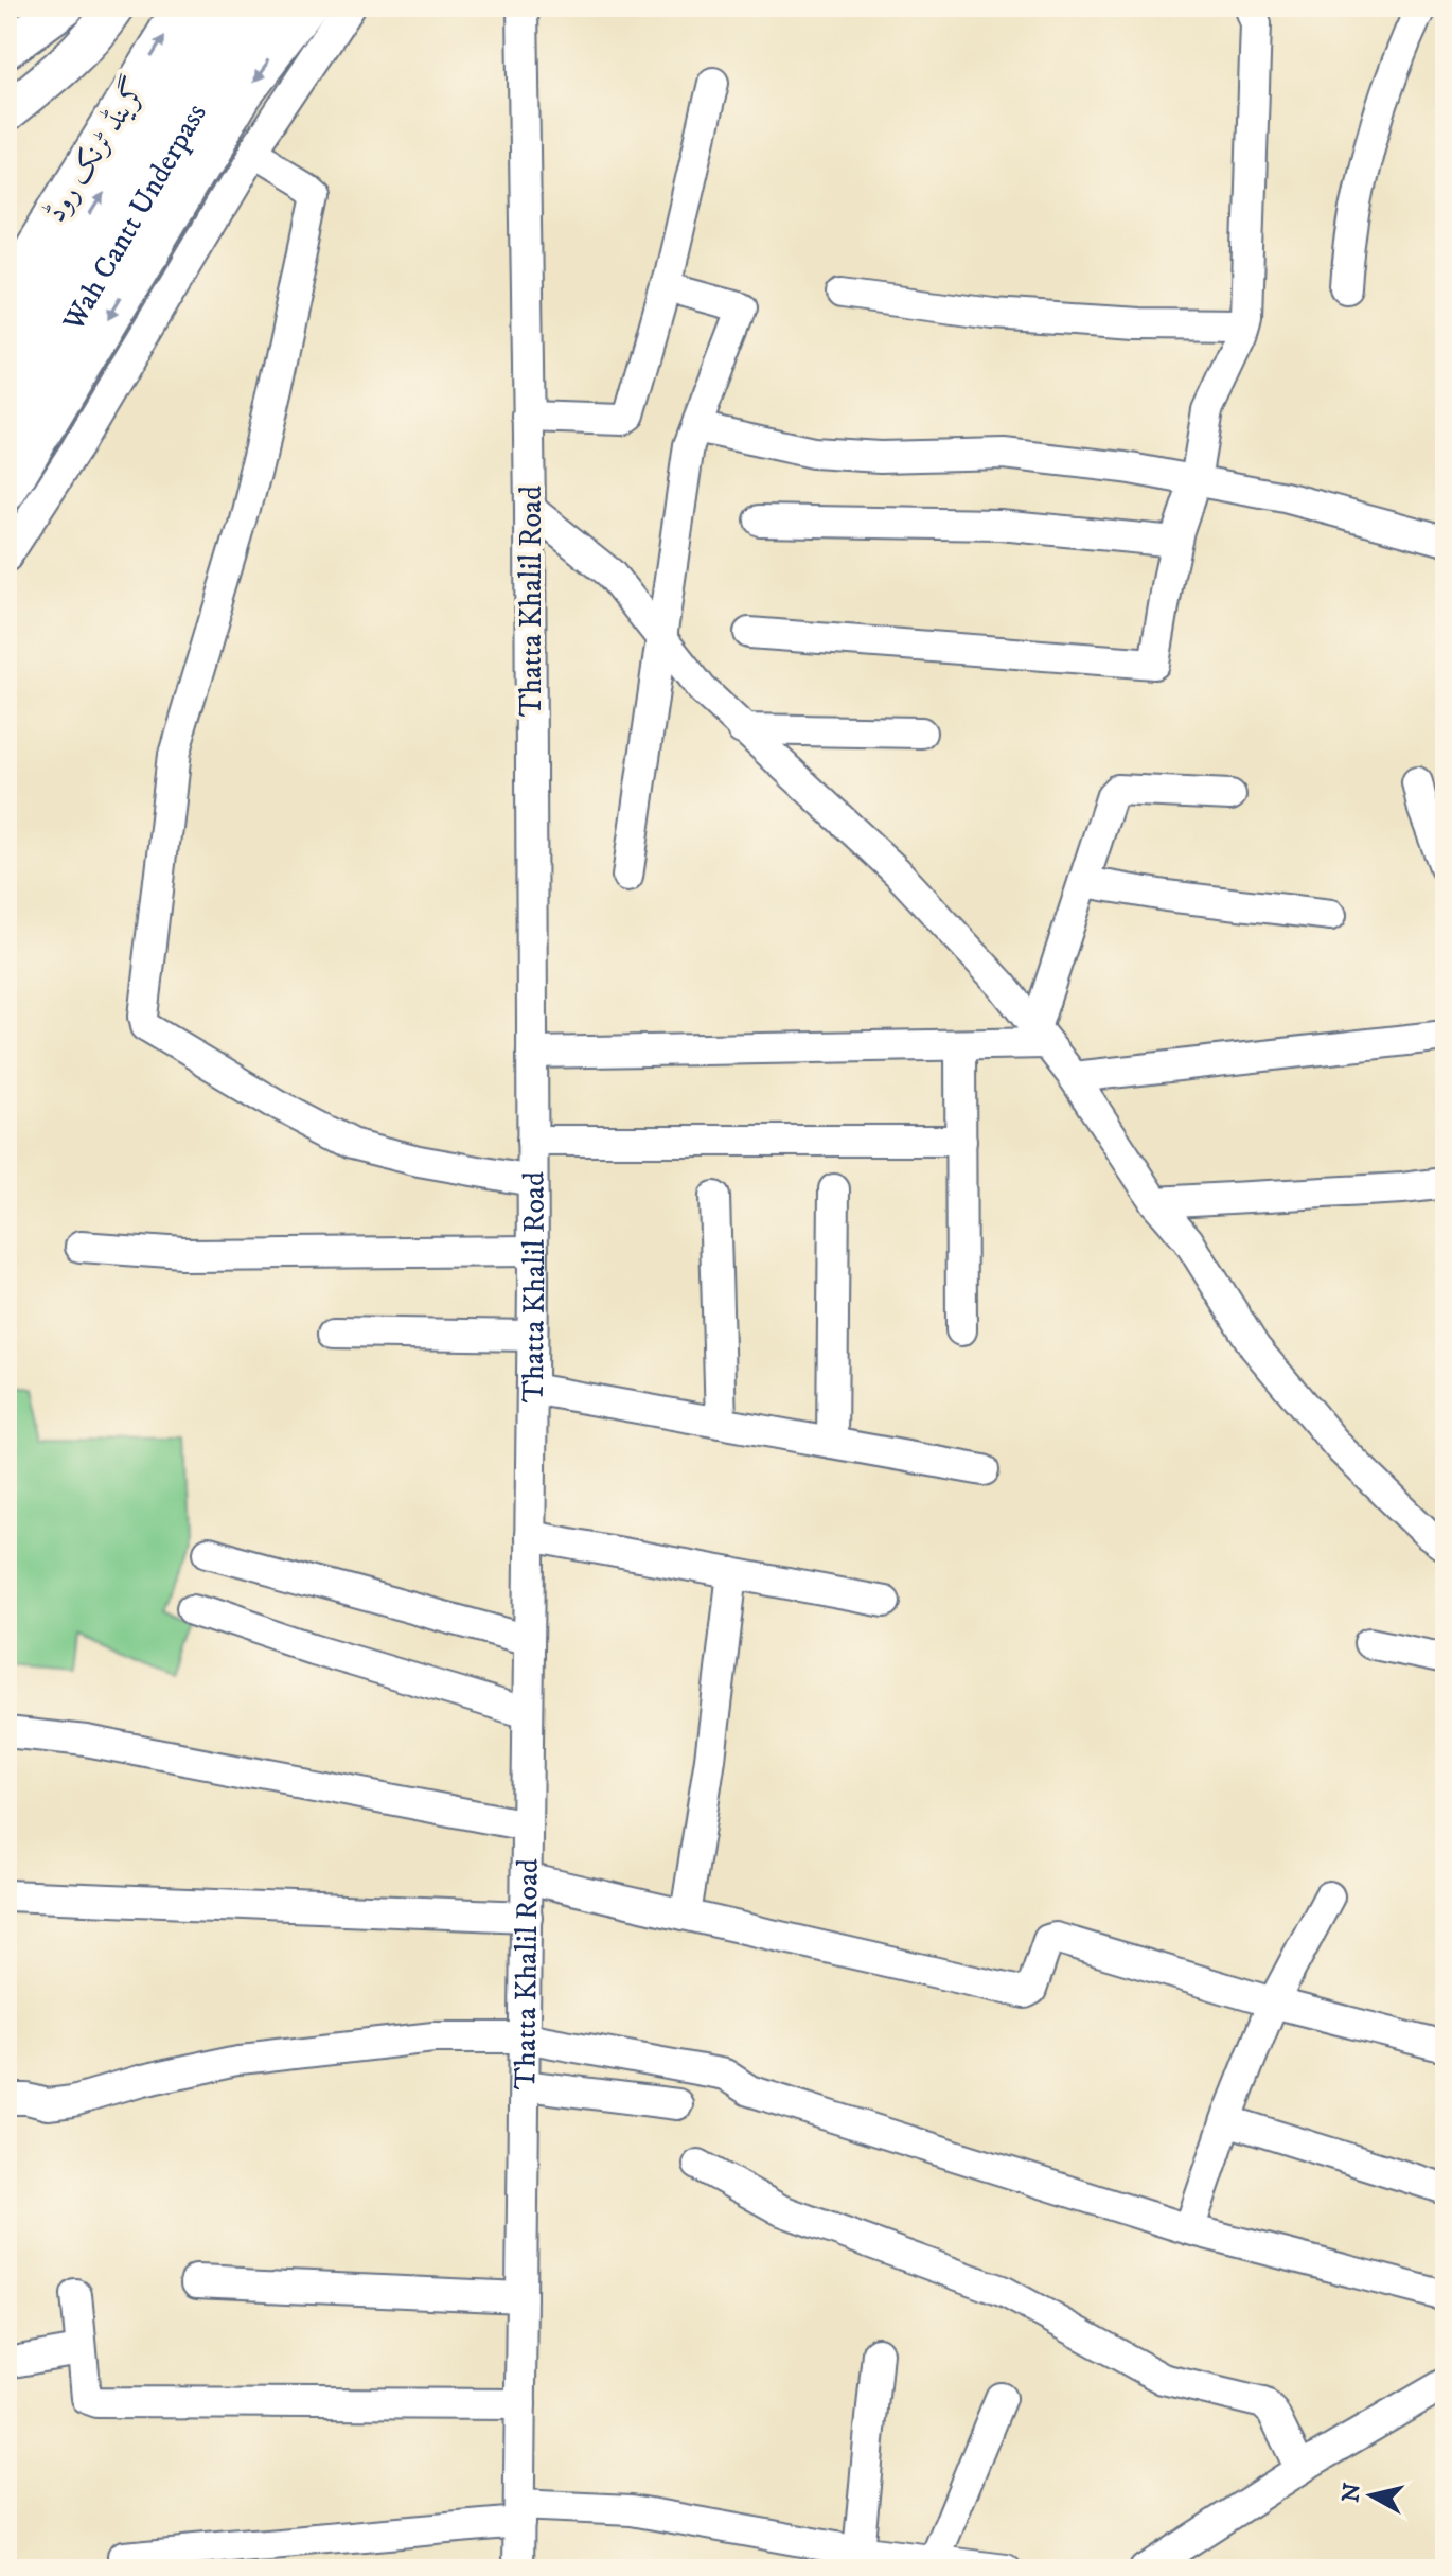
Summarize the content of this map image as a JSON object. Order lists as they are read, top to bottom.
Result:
{
  "streets": {
    "highway": ["Wah Cantt Underpass"],
    "main road": ["گرینڈ ٹرنک روڈ"],
    "street": ["Thatta Khalil Road"]
  },
  "north": "left"
}
